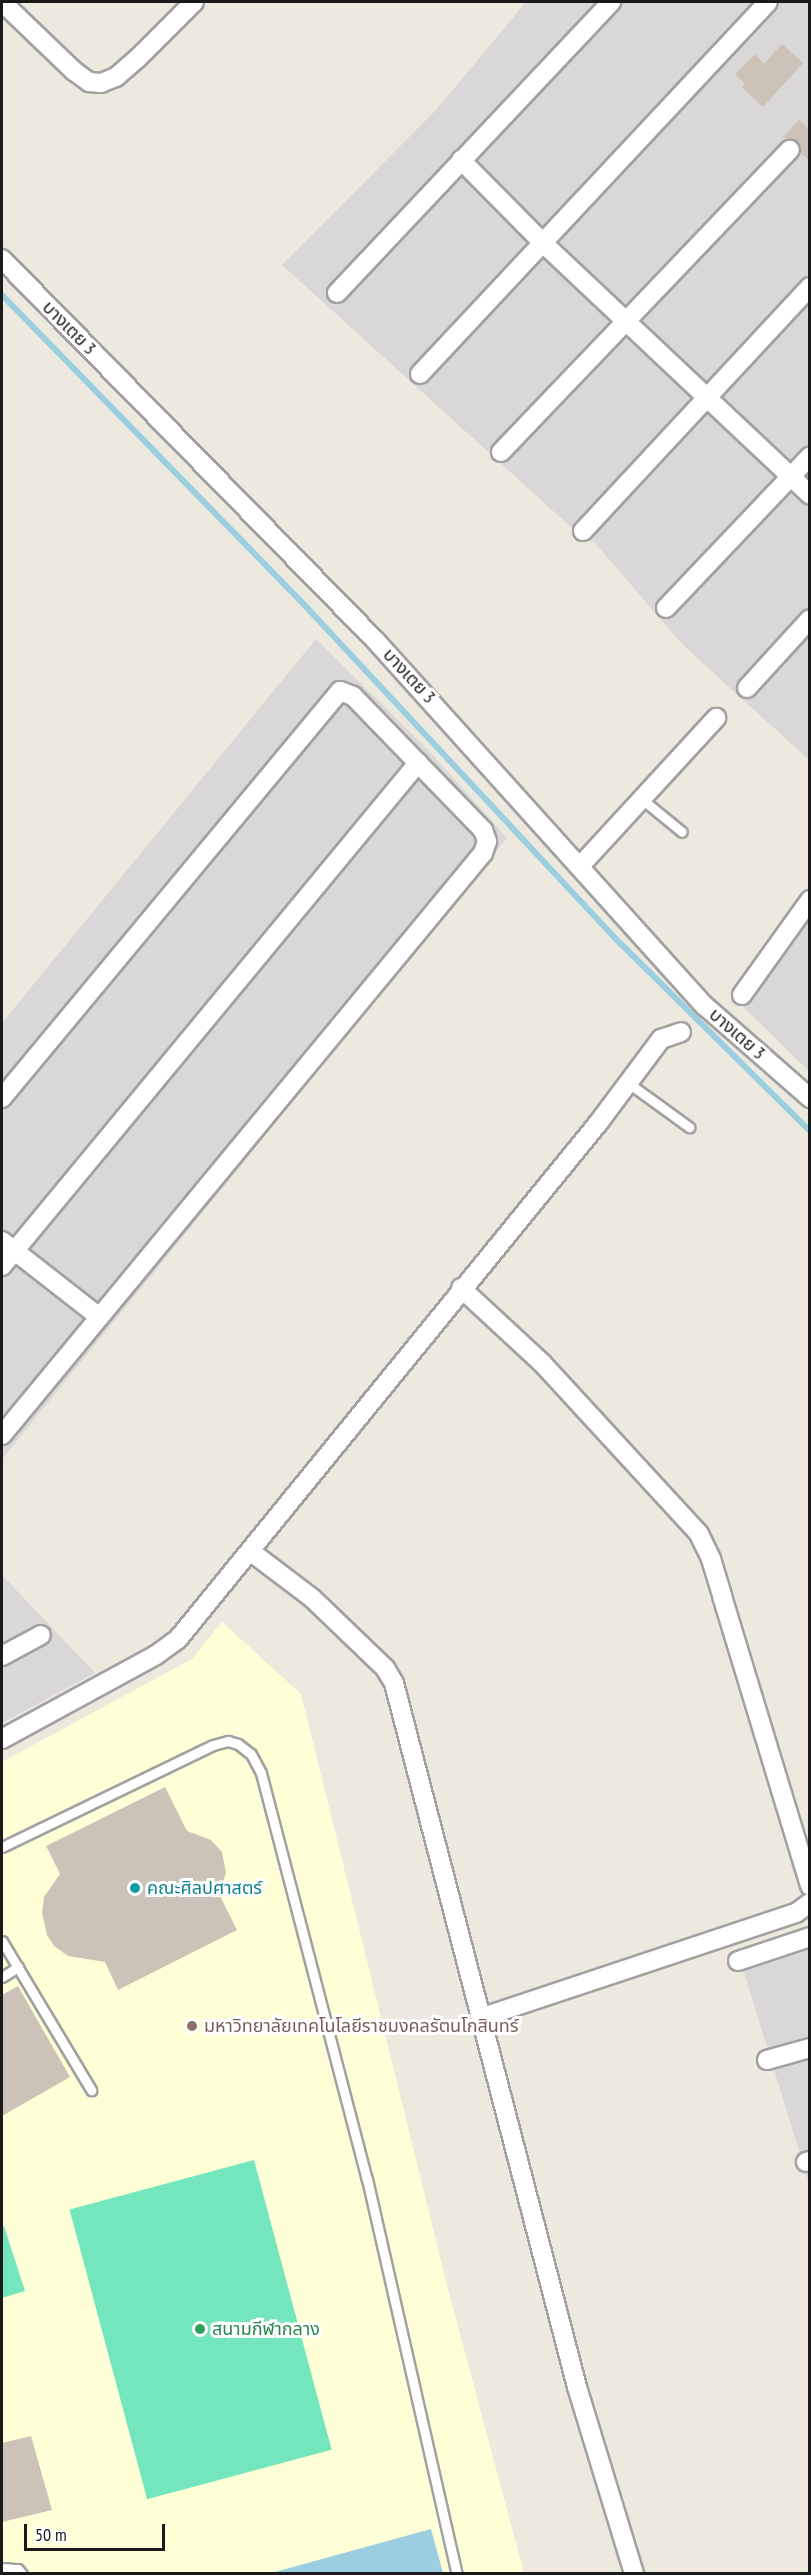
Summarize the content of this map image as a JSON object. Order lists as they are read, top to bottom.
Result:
{
  "streets": {
    "street": ["บางเตย 3"]
  },
  "places": ["คณะศิลปศาสตร์", "มหาวิทยาลัยเทคโนโลยีราชมงคลรัตนโกสินทร์", "สนามกีฬากลาง"],
  "scale_bar": "50 m"
}
